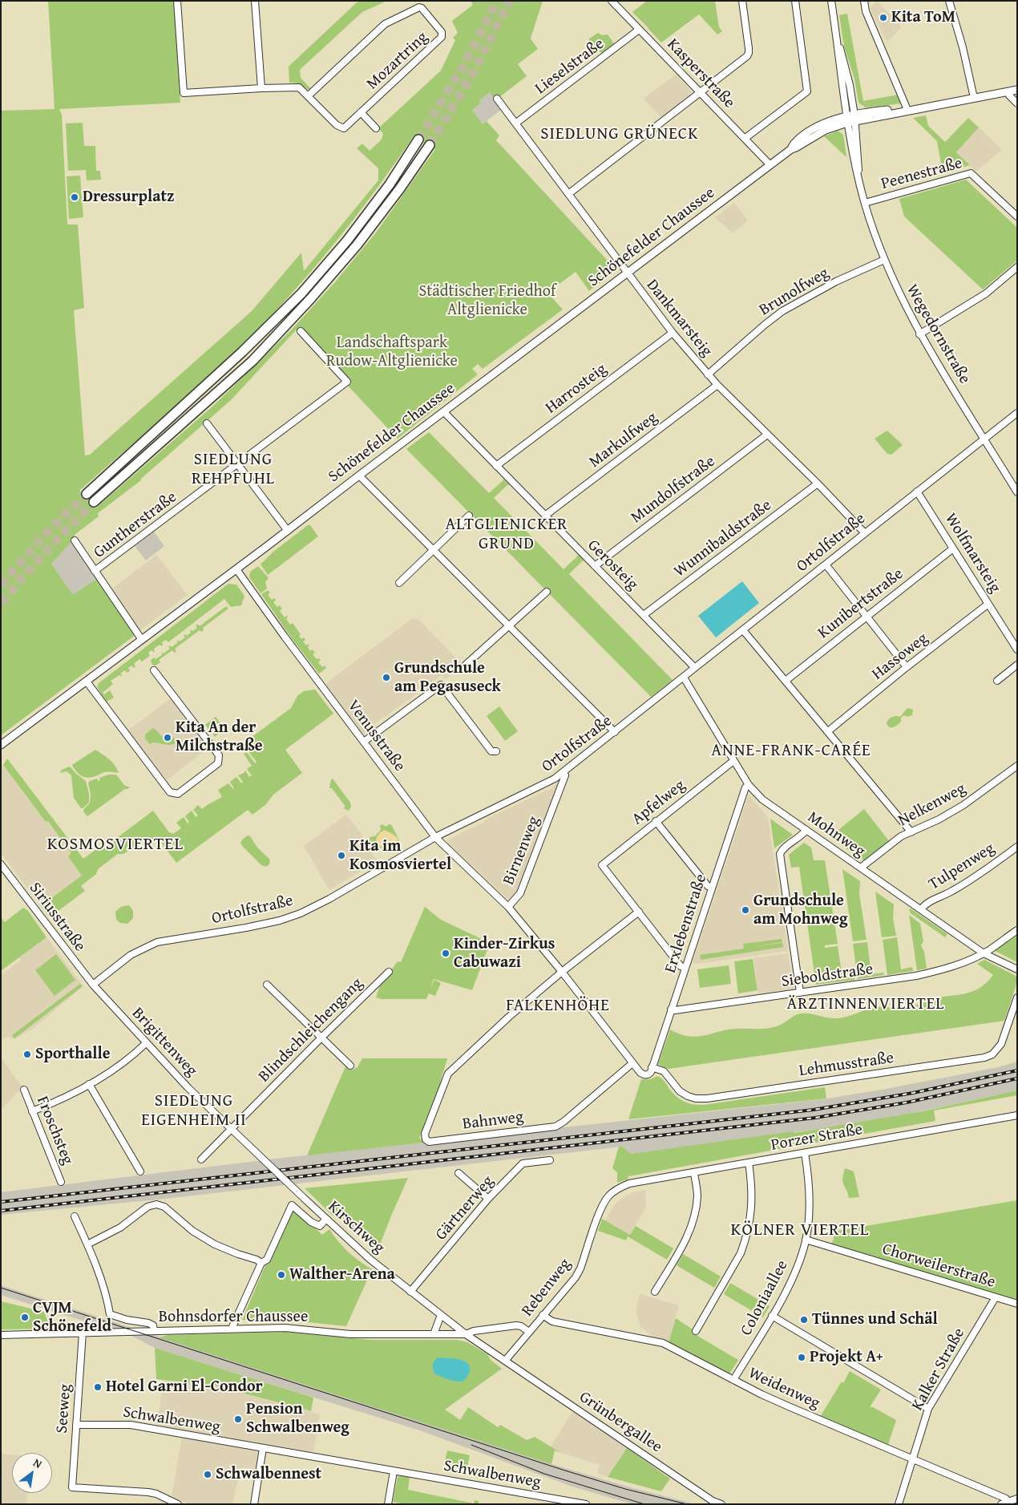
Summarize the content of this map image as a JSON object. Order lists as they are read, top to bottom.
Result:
{
  "streets": {
    "main road": ["Schönefelder Chaussee"],
    "street": [
      "Mozartring",
      "Lieselstraße",
      "Kasperstraße",
      "Peenestraße",
      "Brunolfweg",
      "Dankmarsteig",
      "Wegedornstraße",
      "Harrosteig",
      "Markulfweg",
      "Mundolfstraße",
      "Guntherstraße",
      "Wunnibaldstraße",
      "Ortolfstraße",
      "Wolfmarsteig",
      "Gerosteig",
      "Kunibertstraße",
      "Hassoweg",
      "Venusstraße",
      "Apfelweg",
      "Nelkenweg",
      "Mohnweg",
      "Birnenweg",
      "Tulpenweg",
      "Siriusstraße",
      "Erxlebenstraße",
      "Sieboldstraße",
      "Blindschleichengang",
      "Brigittenweg",
      "Lehmusstraße",
      "Bahnweg",
      "Froschsteg",
      "Porzer Straße",
      "Gärtnerweg",
      "Kirschweg",
      "Chorweilerstraße",
      "Rebenweg",
      "Coloniaallee",
      "Bohnsdorfer Chaussee",
      "Kalker Straße",
      "Weidenweg",
      "Seeweg",
      "Schwalbenweg",
      "Grünbergallee"
    ]
  },
  "crossings": [
    ["Lieselstraße", "Kasperstraße"],
    ["Lieselstraße", "Dankmarsteig"],
    ["Kasperstraße", "Schönefelder Chaussee"],
    ["Peenestraße", "Wegedornstraße"],
    ["Schönefelder Chaussee", "Dankmarsteig"],
    ["Schönefelder Chaussee", "Wegedornstraße"],
    ["Schönefelder Chaussee", "Gerosteig"],
    ["Schönefelder Chaussee", "Venusstraße"],
    ["Brunolfweg", "Dankmarsteig"],
    ["Brunolfweg", "Wegedornstraße"],
    ["Dankmarsteig", "Harrosteig"],
    ["Dankmarsteig", "Markulfweg"],
    ["Dankmarsteig", "Mundolfstraße"],
    ["Dankmarsteig", "Wunnibaldstraße"],
    ["Dankmarsteig", "Ortolfstraße"],
    ["Wegedornstraße", "Ortolfstraße"],
    ["Harrosteig", "Gerosteig"],
    ["Markulfweg", "Gerosteig"],
    ["Mundolfstraße", "Gerosteig"],
    ["Wunnibaldstraße", "Gerosteig"],
    ["Ortolfstraße", "Wolfmarsteig"],
    ["Ortolfstraße", "Gerosteig"],
    ["Ortolfstraße", "Venusstraße"],
    ["Ortolfstraße", "Mohnweg"],
    ["Ortolfstraße", "Birnenweg"],
    ["Ortolfstraße", "Siriusstraße"],
    ["Ortolfstraße", "Brigittenweg"],
    ["Wolfmarsteig", "Kunibertstraße"],
    ["Wolfmarsteig", "Hassoweg"],
    ["Venusstraße", "Birnenweg"],
    ["Apfelweg", "Mohnweg"],
    ["Nelkenweg", "Mohnweg"],
    ["Mohnweg", "Tulpenweg"],
    ["Mohnweg", "Erxlebenstraße"],
    ["Mohnweg", "Sieboldstraße"],
    ["Birnenweg", "Erxlebenstraße"],
    ["Birnenweg", "Lehmusstraße"],
    ["Birnenweg", "Bahnweg"],
    ["Siriusstraße", "Brigittenweg"],
    ["Erxlebenstraße", "Sieboldstraße"],
    ["Erxlebenstraße", "Lehmusstraße"],
    ["Blindschleichengang", "Brigittenweg"],
    ["Brigittenweg", "Kirschweg"],
    ["Porzer Straße", "Rebenweg"],
    ["Porzer Straße", "Coloniaallee"],
    ["Gärtnerweg", "Kirschweg"],
    ["Kirschweg", "Rebenweg"],
    ["Kirschweg", "Bohnsdorfer Chaussee"],
    ["Kirschweg", "Grünbergallee"],
    ["Chorweilerstraße", "Coloniaallee"],
    ["Chorweilerstraße", "Kalker Straße"],
    ["Rebenweg", "Weidenweg"],
    ["Rebenweg", "Grünbergallee"],
    ["Coloniaallee", "Weidenweg"],
    ["Bohnsdorfer Chaussee", "Seeweg"],
    ["Kalker Straße", "Weidenweg"],
    ["Seeweg", "Schwalbenweg"]
  ],
  "districts": [
    "SIEDLUNG GRÜNECK",
    "SIEDLUNG REHPFUHL",
    "ALTGLIENICKER GRUND",
    "ANNE-FRANK-CARÉE",
    "KOSMOSVIERTEL",
    "ÄRZTINNENVIERTEL",
    "FALKENHÖHE",
    "SIEDLUNG EIGENHEIM II",
    "KÖLNER VIERTEL"
  ],
  "parks": ["Städtischer Friedhof Altglienicke", "Landschaftspark Rudow-Altglienicke"],
  "places": [
    "Kita ToM",
    "Dressurplatz",
    "Grundschule am Pegasuseck",
    "Kita An der Milchstraße",
    "Kita im Kosmosviertel",
    "Grundschule am Mohnweg",
    "Kinder-Zirkus Cabuwazi",
    "Sporthalle",
    "Walther-Arena",
    "CVJM Schönefeld",
    "Tünnes und Schäl",
    "Projekt A+",
    "Hotel Garni El-Condor",
    "Pension Schwalbenweg",
    "Schwalbennest"
  ],
  "north": "top right"
}
